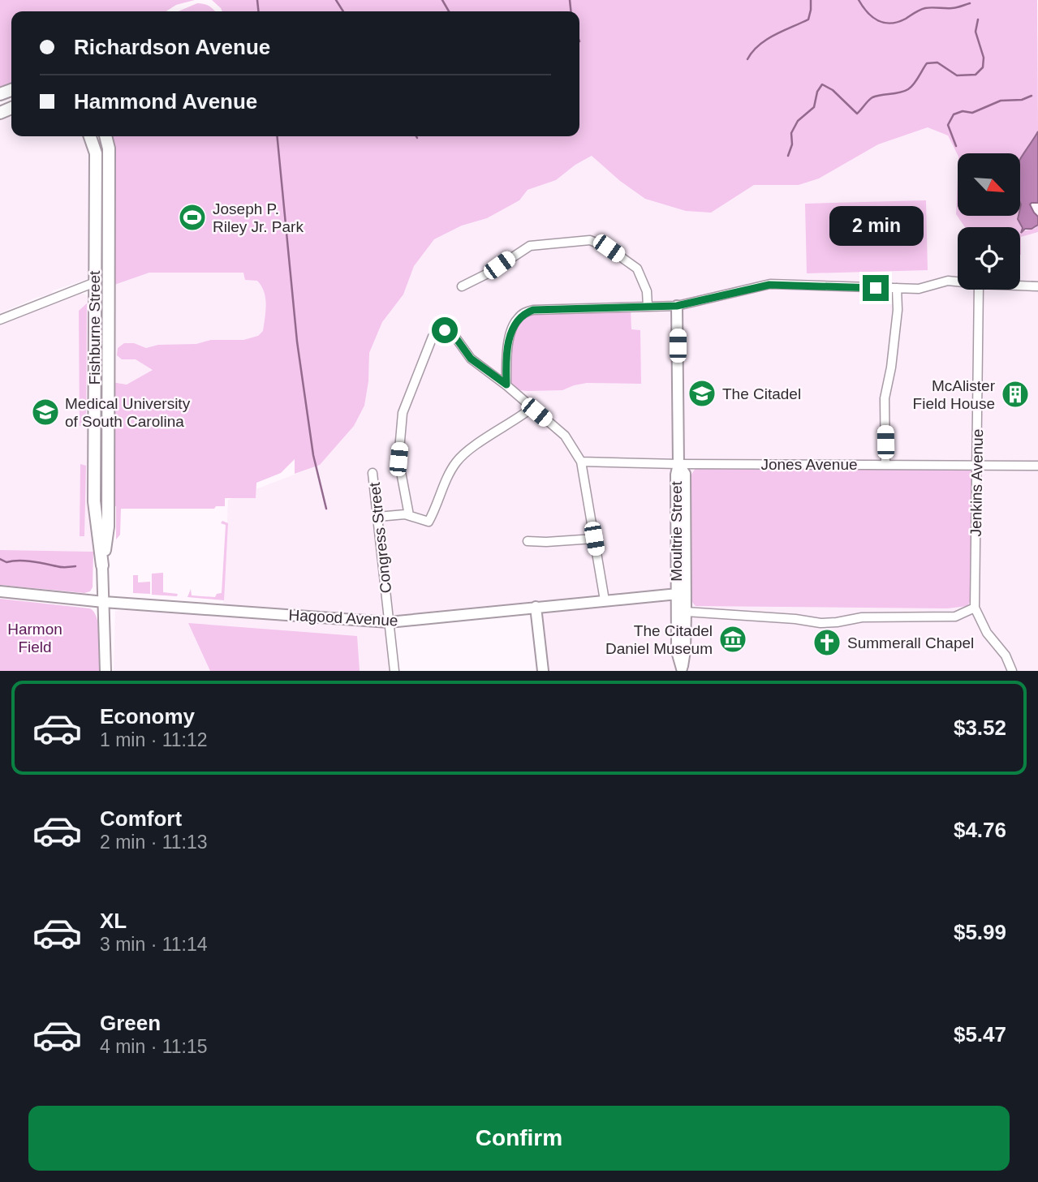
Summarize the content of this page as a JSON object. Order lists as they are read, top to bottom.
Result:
{
  "streets": {
    "main road": ["Fishburne Street"],
    "street": [
      "Jones Avenue",
      "Jenkins Avenue",
      "Moultrie Street",
      "Congress Street",
      "Hagood Avenue"
    ]
  },
  "crossings": [
    ["Fishburne Street", "Hagood Avenue"],
    ["Jones Avenue", "Jenkins Avenue"],
    ["Jones Avenue", "Moultrie Street"],
    ["Moultrie Street", "Hagood Avenue"],
    ["Congress Street", "Hagood Avenue"]
  ],
  "parks": ["Harmon Field"],
  "places": {
    "sports": ["Joseph P. Riley Jr. Park"],
    "school or university": ["The Citadel", "Medical University of South Carolina"],
    "building": ["McAlister Field House"],
    "museum": ["The Citadel Daniel Museum"],
    "church": ["Summerall Chapel"]
  },
  "north": "bottom right",
  "page": {
    "banner": ["Richardson Avenue", "Hammond Avenue"],
    "bubble": "2 min",
    "list": [
      {
        "name": "Economy",
        "note": "1 min · 11:12",
        "value": "$3.52"
      },
      {
        "name": "Comfort",
        "note": "2 min · 11:13",
        "value": "$4.76"
      },
      {
        "name": "XL",
        "note": "3 min · 11:14",
        "value": "$5.99"
      },
      {
        "name": "Green",
        "note": "4 min · 11:15",
        "value": "$5.47"
      }
    ],
    "buttons": "Confirm"
  }
}
